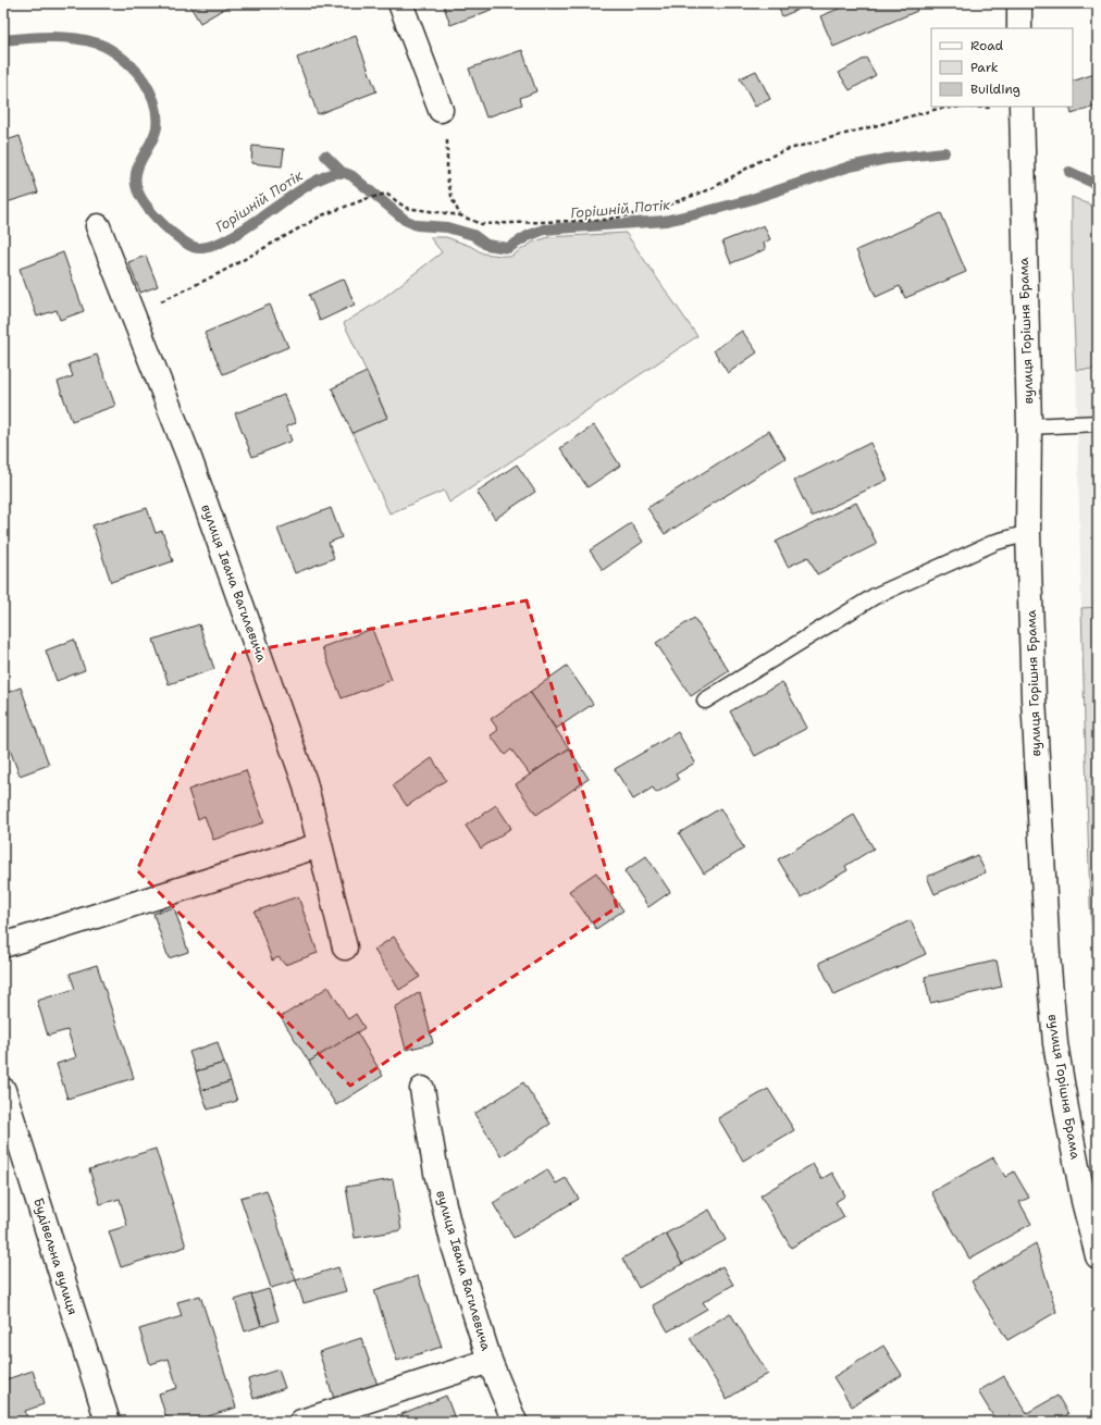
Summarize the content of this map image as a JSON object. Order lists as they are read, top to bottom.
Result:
{
  "streets": {
    "street": ["вулиця Горішня Брама", "вулиця Івана Вагилевича", "Будівельна вулиця"]
  },
  "water": ["Горішній Потік"],
  "legend": ["Road", "Park", "Building"]
}
